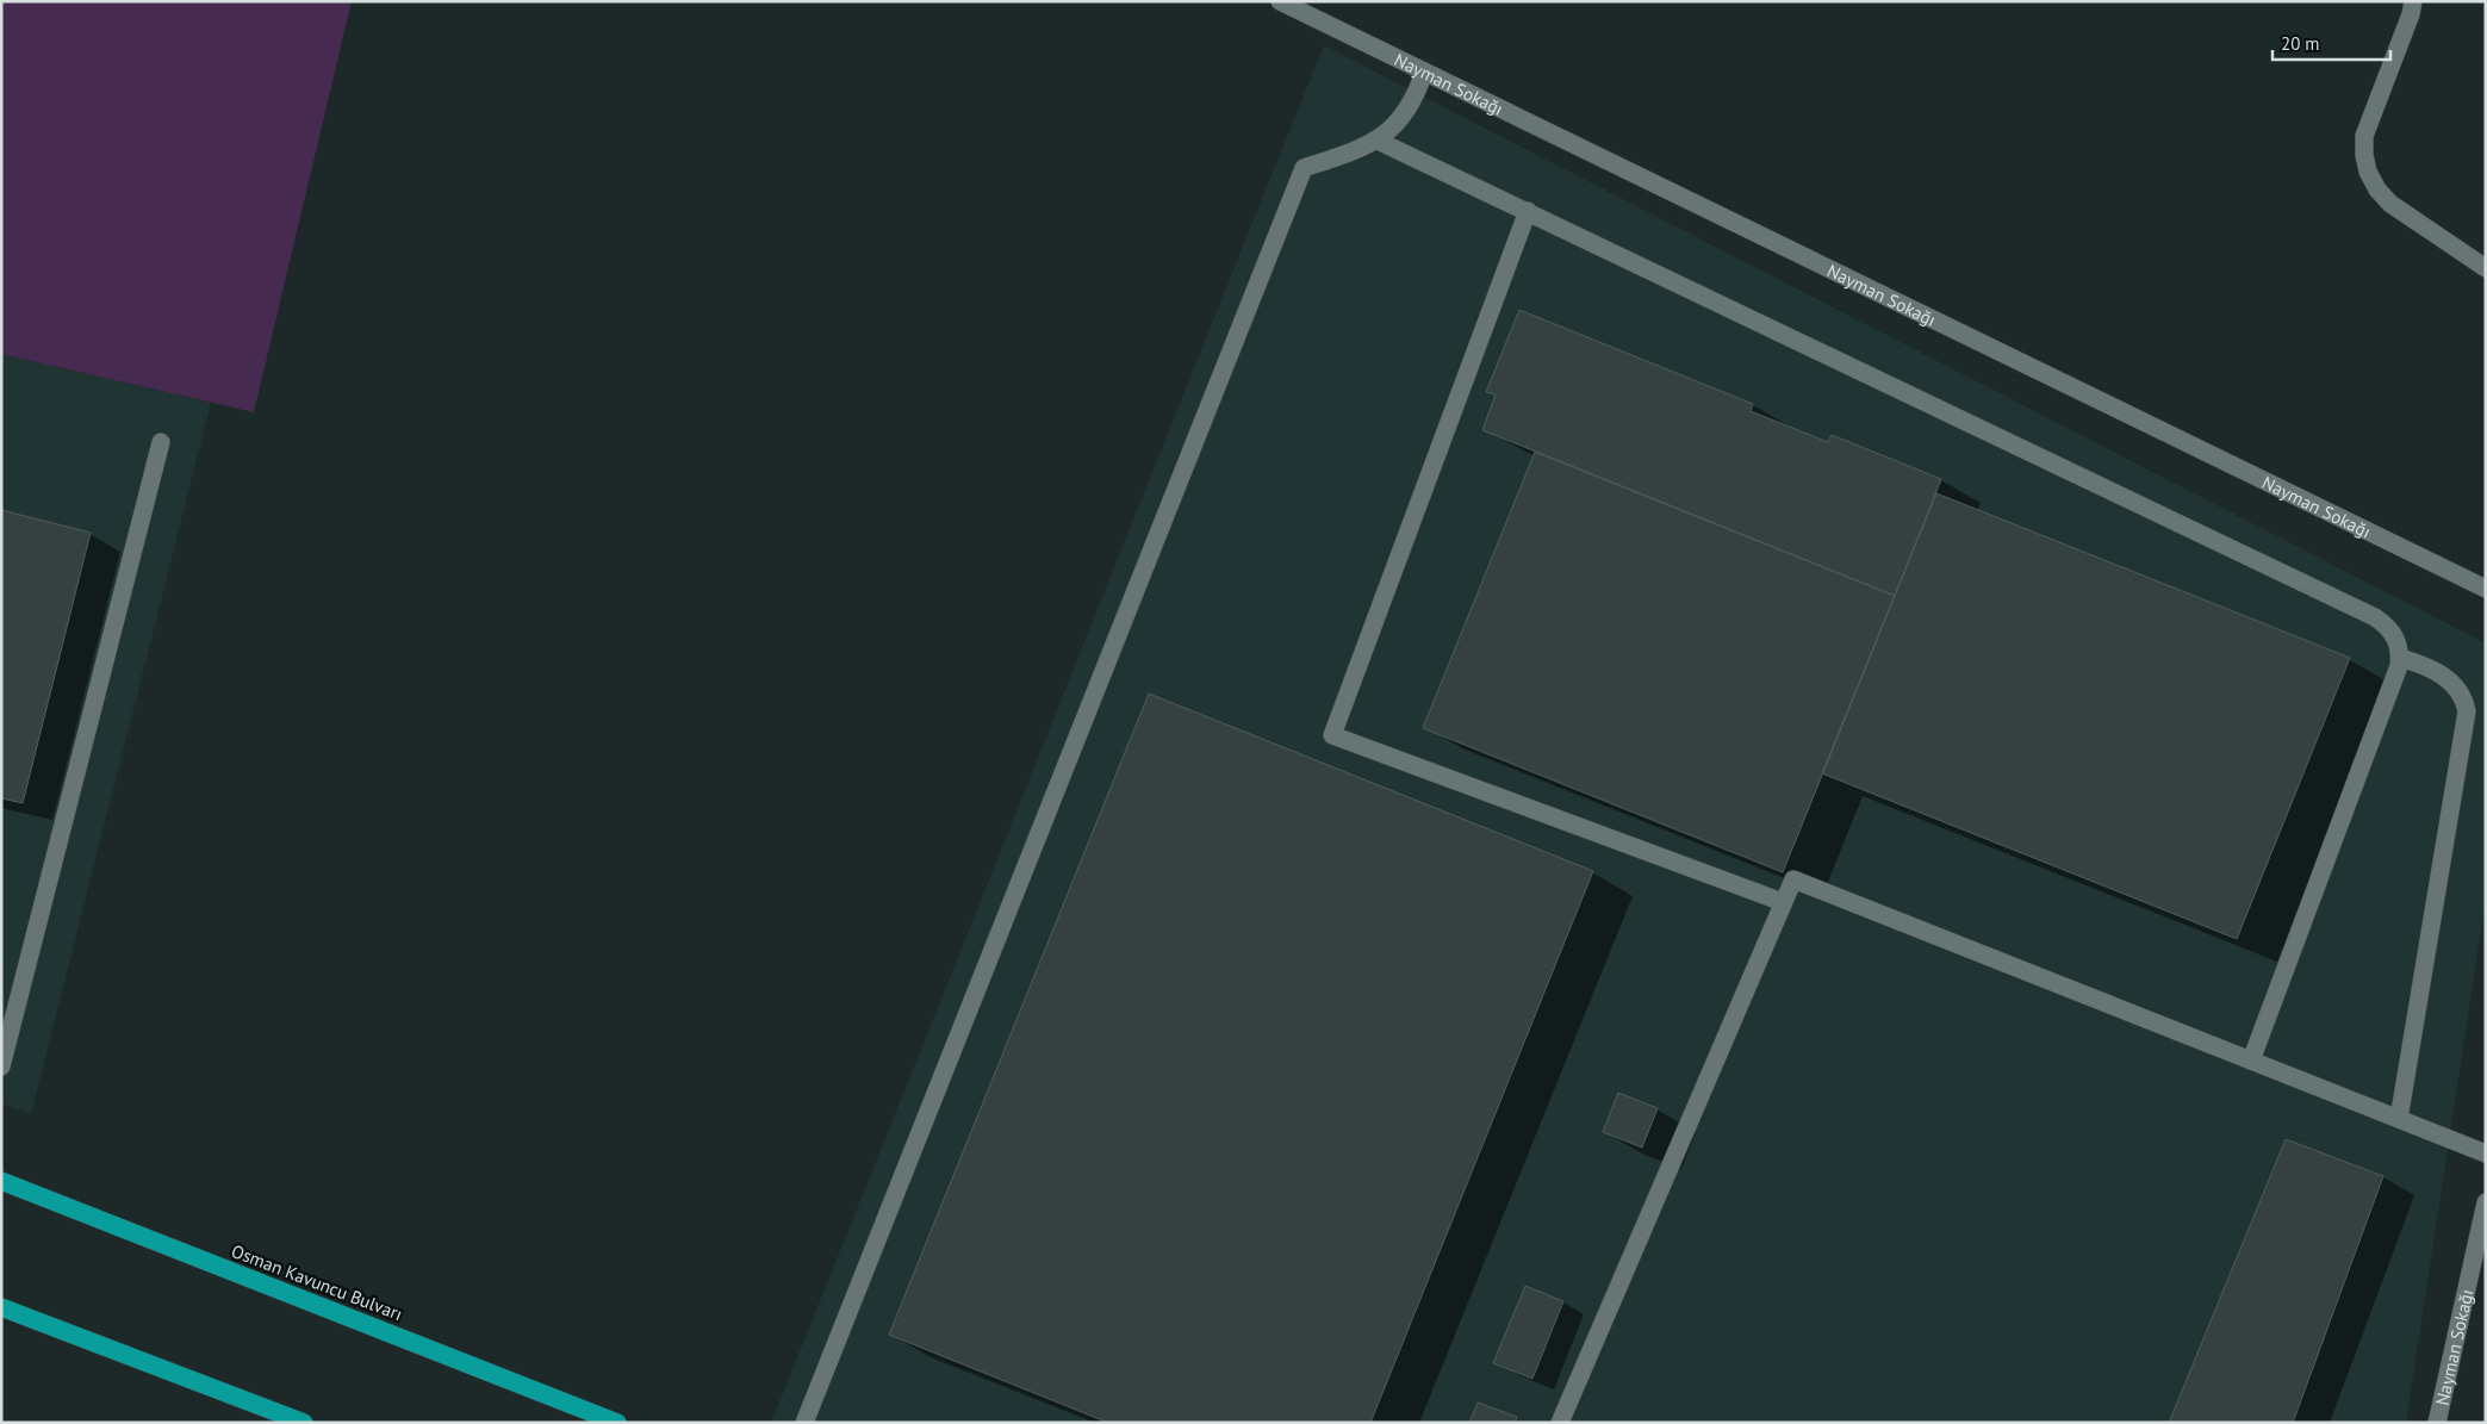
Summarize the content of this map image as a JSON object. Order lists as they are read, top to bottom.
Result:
{
  "streets": {
    "highway": ["Osman Kavuncu Bulvarı"],
    "street": ["Nayman Sokağı"]
  },
  "scale_bar": "20 m"
}
